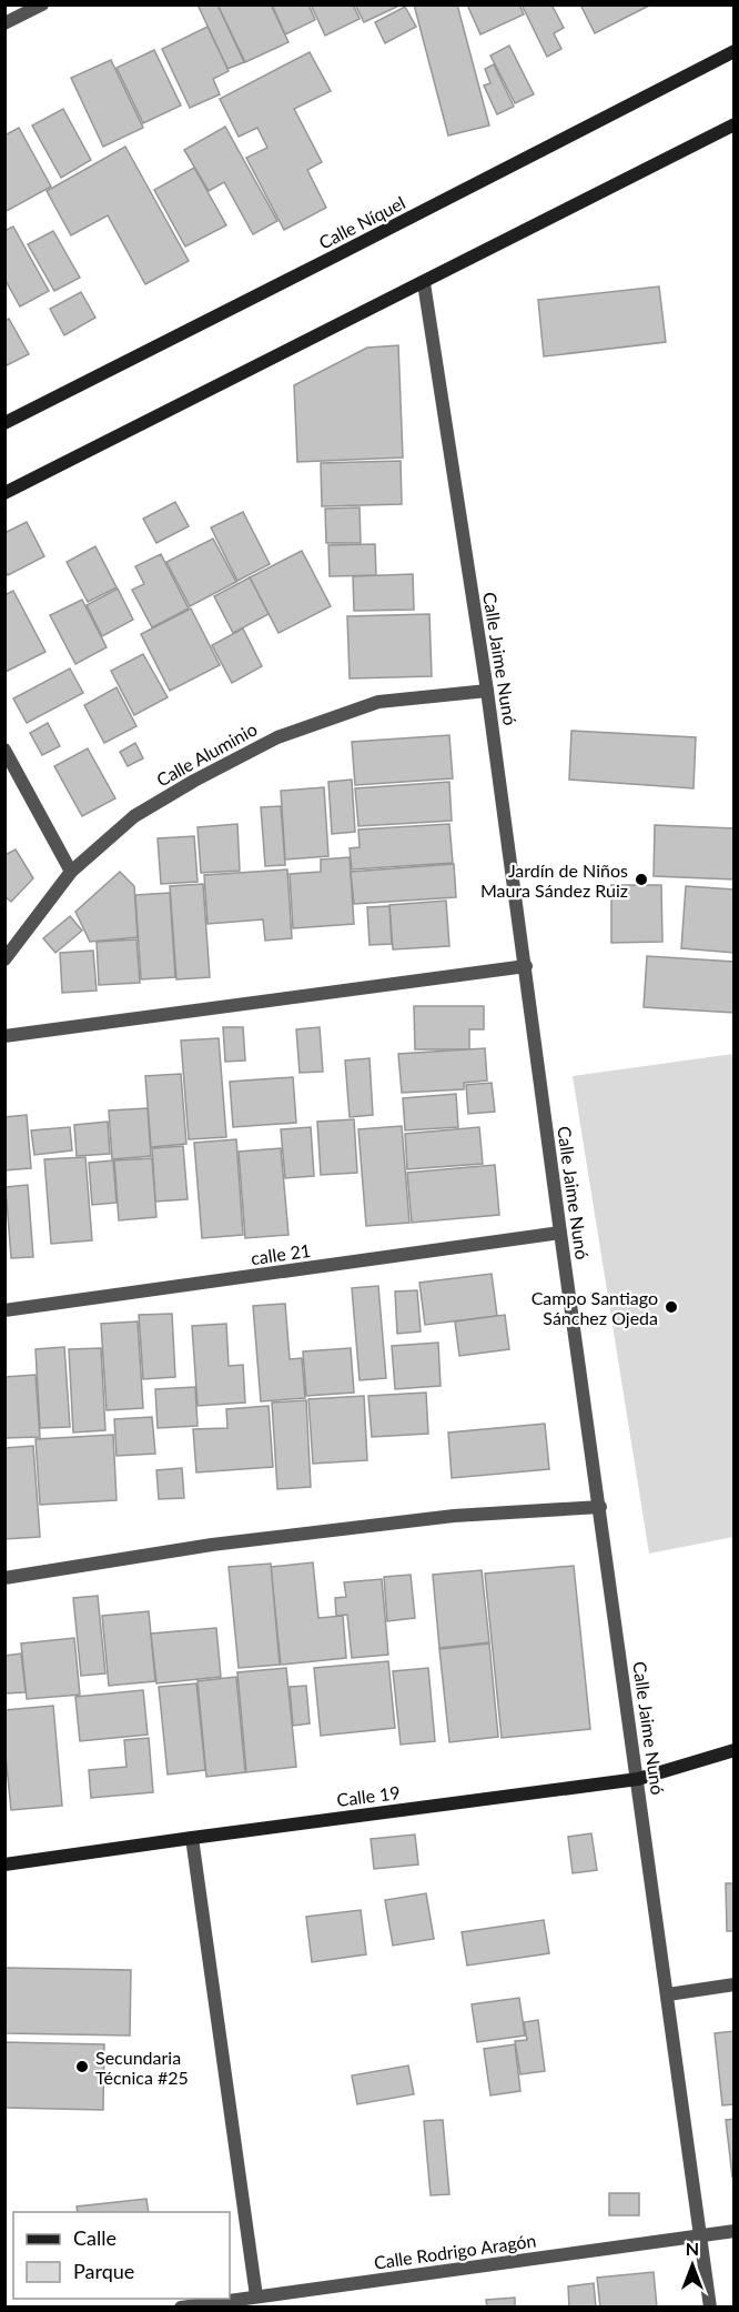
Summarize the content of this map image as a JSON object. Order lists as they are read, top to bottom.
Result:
{
  "streets": {
    "street": [
      "Calle Níquel",
      "Calle Jaime Nunó",
      "Calle Aluminio",
      "calle 21",
      "Calle 19",
      "Calle Rodrigo Aragón"
    ]
  },
  "crossings": [
    ["Calle Jaime Nunó", "Calle Aluminio"],
    ["Calle Jaime Nunó", "calle 21"],
    ["Calle Jaime Nunó", "Calle 19"],
    ["Calle Jaime Nunó", "Calle Rodrigo Aragón"]
  ],
  "places": ["Jardín de Niños Maura Sández Ruiz", "Campo Santiago Sánchez Ojeda", "Secundaria Técnica #25"],
  "legend": ["Calle", "Parque"],
  "north": "top"
}
